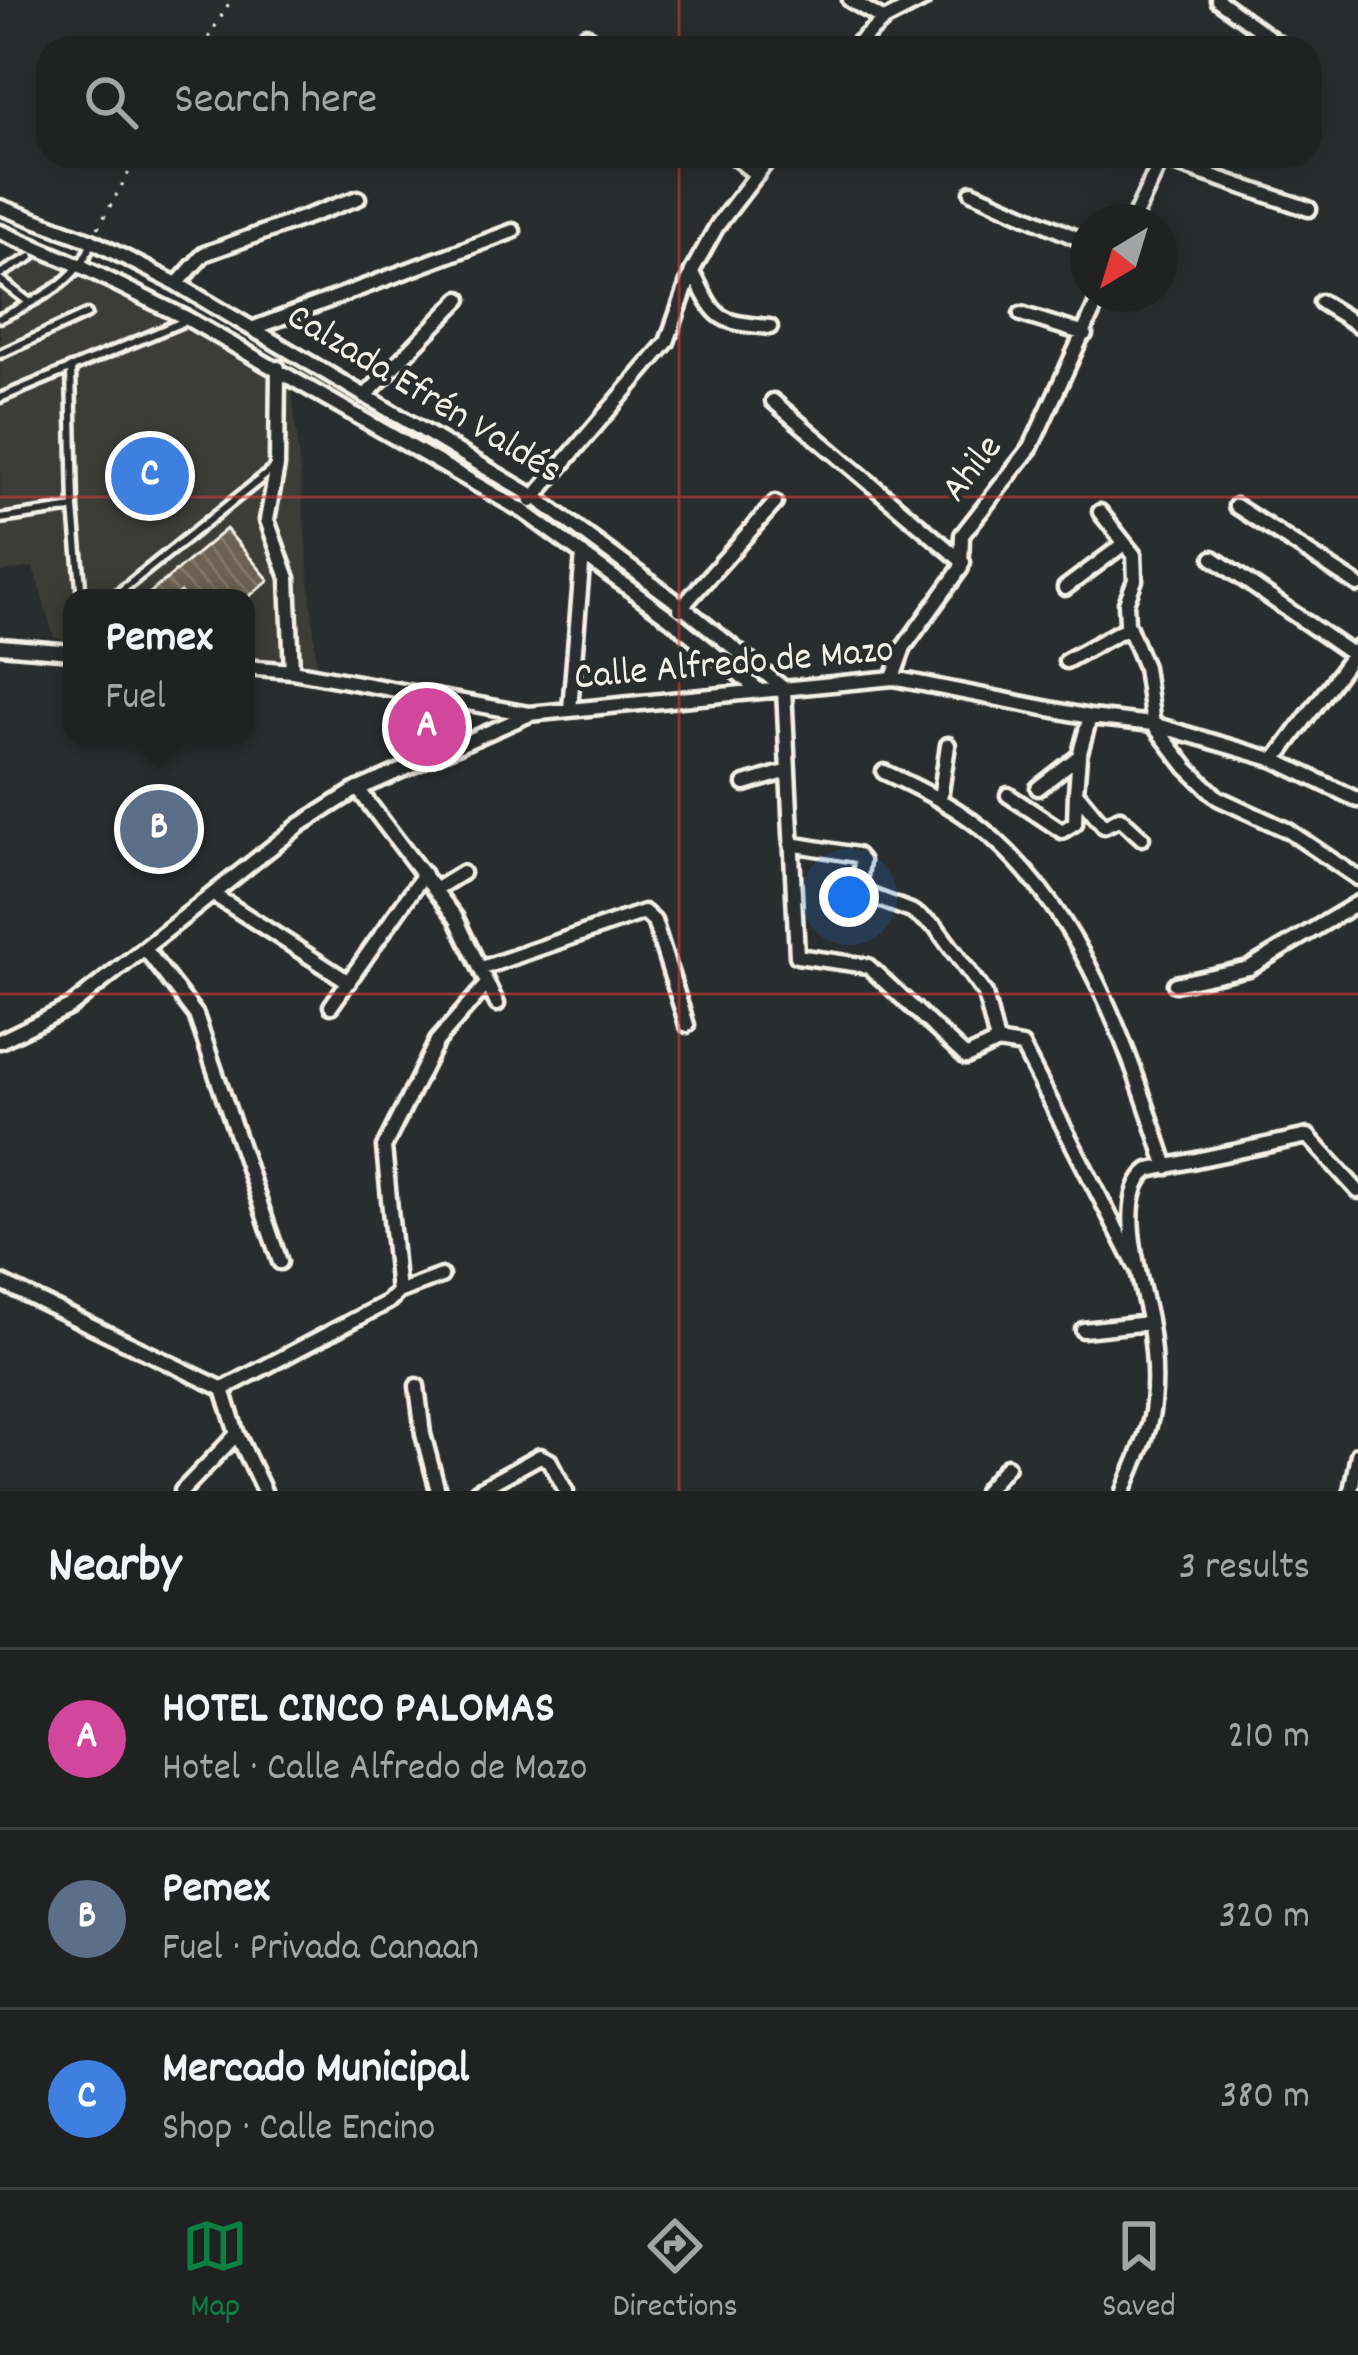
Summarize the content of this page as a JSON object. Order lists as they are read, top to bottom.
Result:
{
  "streets": {
    "street": ["Calzada Efrén Valdés", "Ahile", "Calle Alfredo de Mazo"]
  },
  "crossings": [
    ["Calzada Efrén Valdés", "Calle Alfredo de Mazo"],
    ["Ahile", "Calle Alfredo de Mazo"]
  ],
  "north": "bottom left",
  "page": {
    "search": "Search here",
    "pins": ["C", "A", "B"],
    "popup": ["Pemex", "Fuel"],
    "heading": ["Nearby", "3 results"],
    "list": [
      {
        "mark": "A",
        "name": "HOTEL CINCO PALOMAS",
        "note": "Hotel · Calle Alfredo de Mazo",
        "value": "210 m"
      },
      {
        "mark": "B",
        "name": "Pemex",
        "note": "Fuel · Privada Canaan",
        "value": "320 m"
      },
      {
        "mark": "C",
        "name": "Mercado Municipal",
        "note": "Shop · Calle Encino",
        "value": "380 m"
      }
    ],
    "nav": ["Map", "Directions", "Saved"]
  }
}
